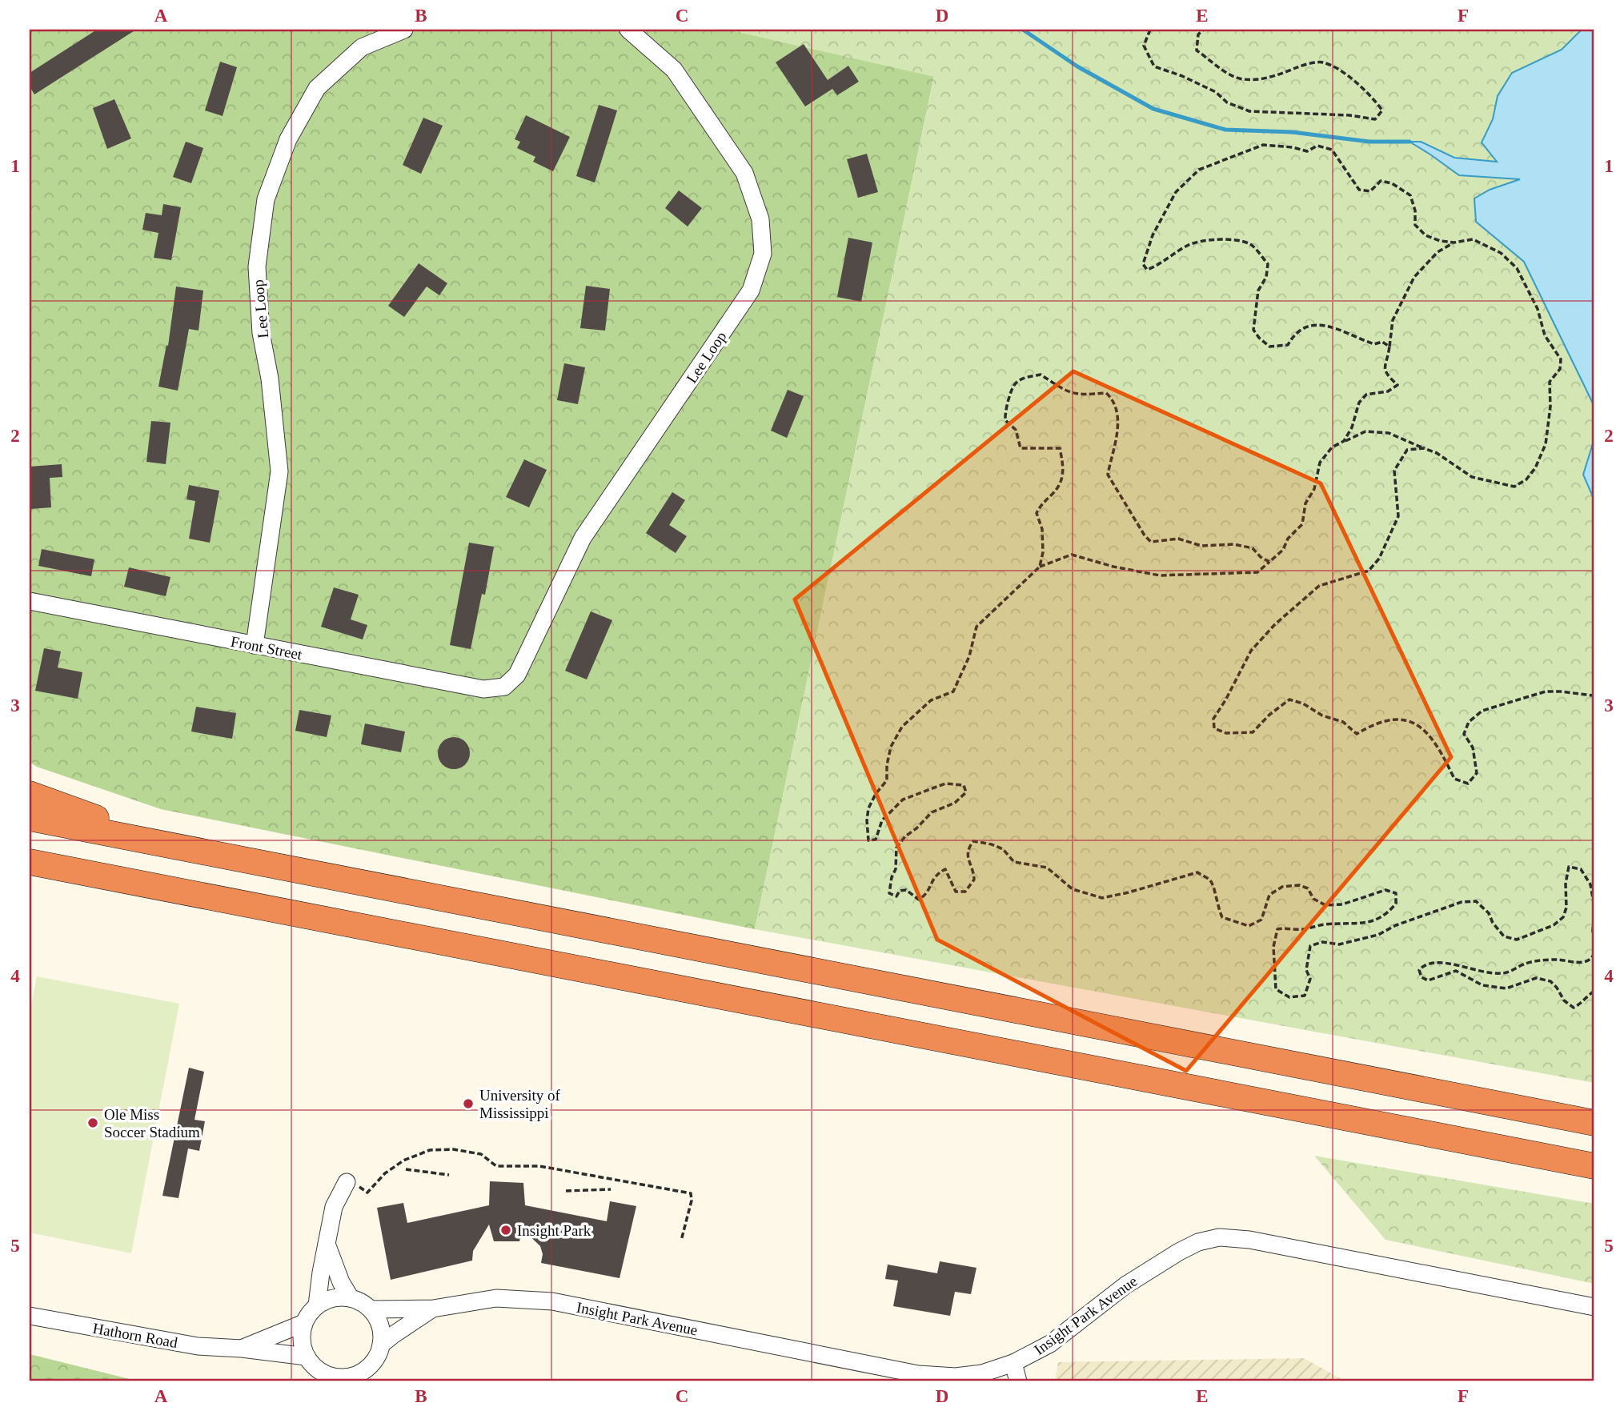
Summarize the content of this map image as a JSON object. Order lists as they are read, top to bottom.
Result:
{
  "streets": {
    "street": [
      "Lee Loop",
      "Front Street",
      "Insight Park Avenue",
      "Hathorn Road"
    ]
  },
  "crossings": [
    ["Lee Loop", "Front Street"],
    ["Insight Park Avenue", "Hathorn Road"]
  ],
  "places": ["University of Mississippi", "Ole Miss Soccer Stadium", "Insight Park"],
  "grid": {
    "columns": [
      "A",
      "B",
      "C",
      "D",
      "E",
      "F"
    ],
    "rows": [
      "1",
      "2",
      "3",
      "4",
      "5"
    ]
  }
}
